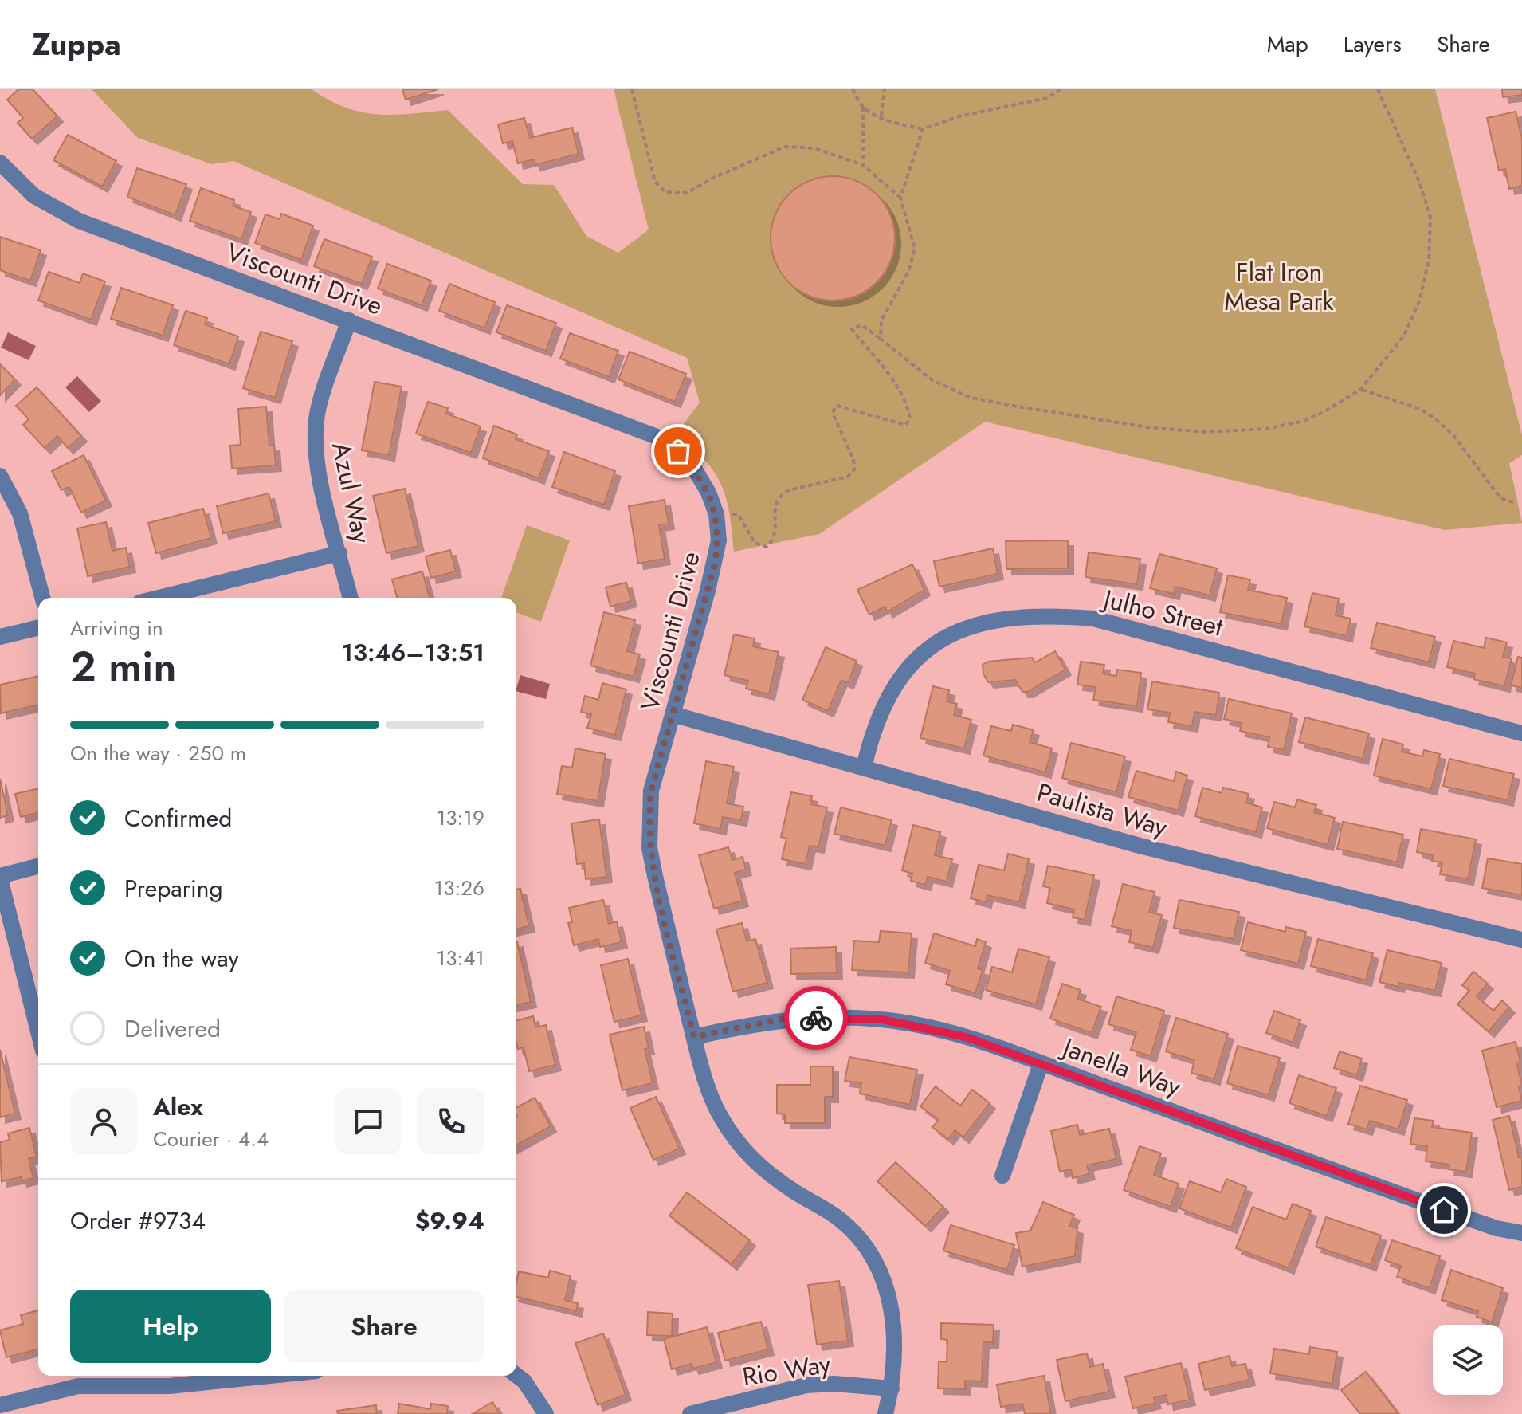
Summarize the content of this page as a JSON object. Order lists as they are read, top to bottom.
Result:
{
  "streets": {
    "street": [
      "Viscounti Drive",
      "Azul Way",
      "Julho Street",
      "Paulista Way",
      "Janella Way",
      "Rio Way"
    ]
  },
  "crossings": [
    ["Viscounti Drive", "Azul Way"],
    ["Viscounti Drive", "Paulista Way"],
    ["Viscounti Drive", "Janella Way"],
    ["Viscounti Drive", "Rio Way"],
    ["Julho Street", "Paulista Way"]
  ],
  "parks": ["Flat Iron Mesa Park"],
  "page": {
    "header": "Zuppa",
    "nav": ["Map", "Layers", "Share"],
    "heading": ["2 min", "Arriving in", "13:46–13:51"],
    "panel": [
      "Alex",
      "Courier · 4.4",
      "Order #9734",
      "$9.94"
    ],
    "bar": "On the way · 250 m",
    "list": [
      ["Confirmed", "13:19"],
      ["Preparing", "13:26"],
      ["On the way", "13:41"],
      "Delivered"
    ],
    "buttons": ["Help", "Share"]
  }
}
